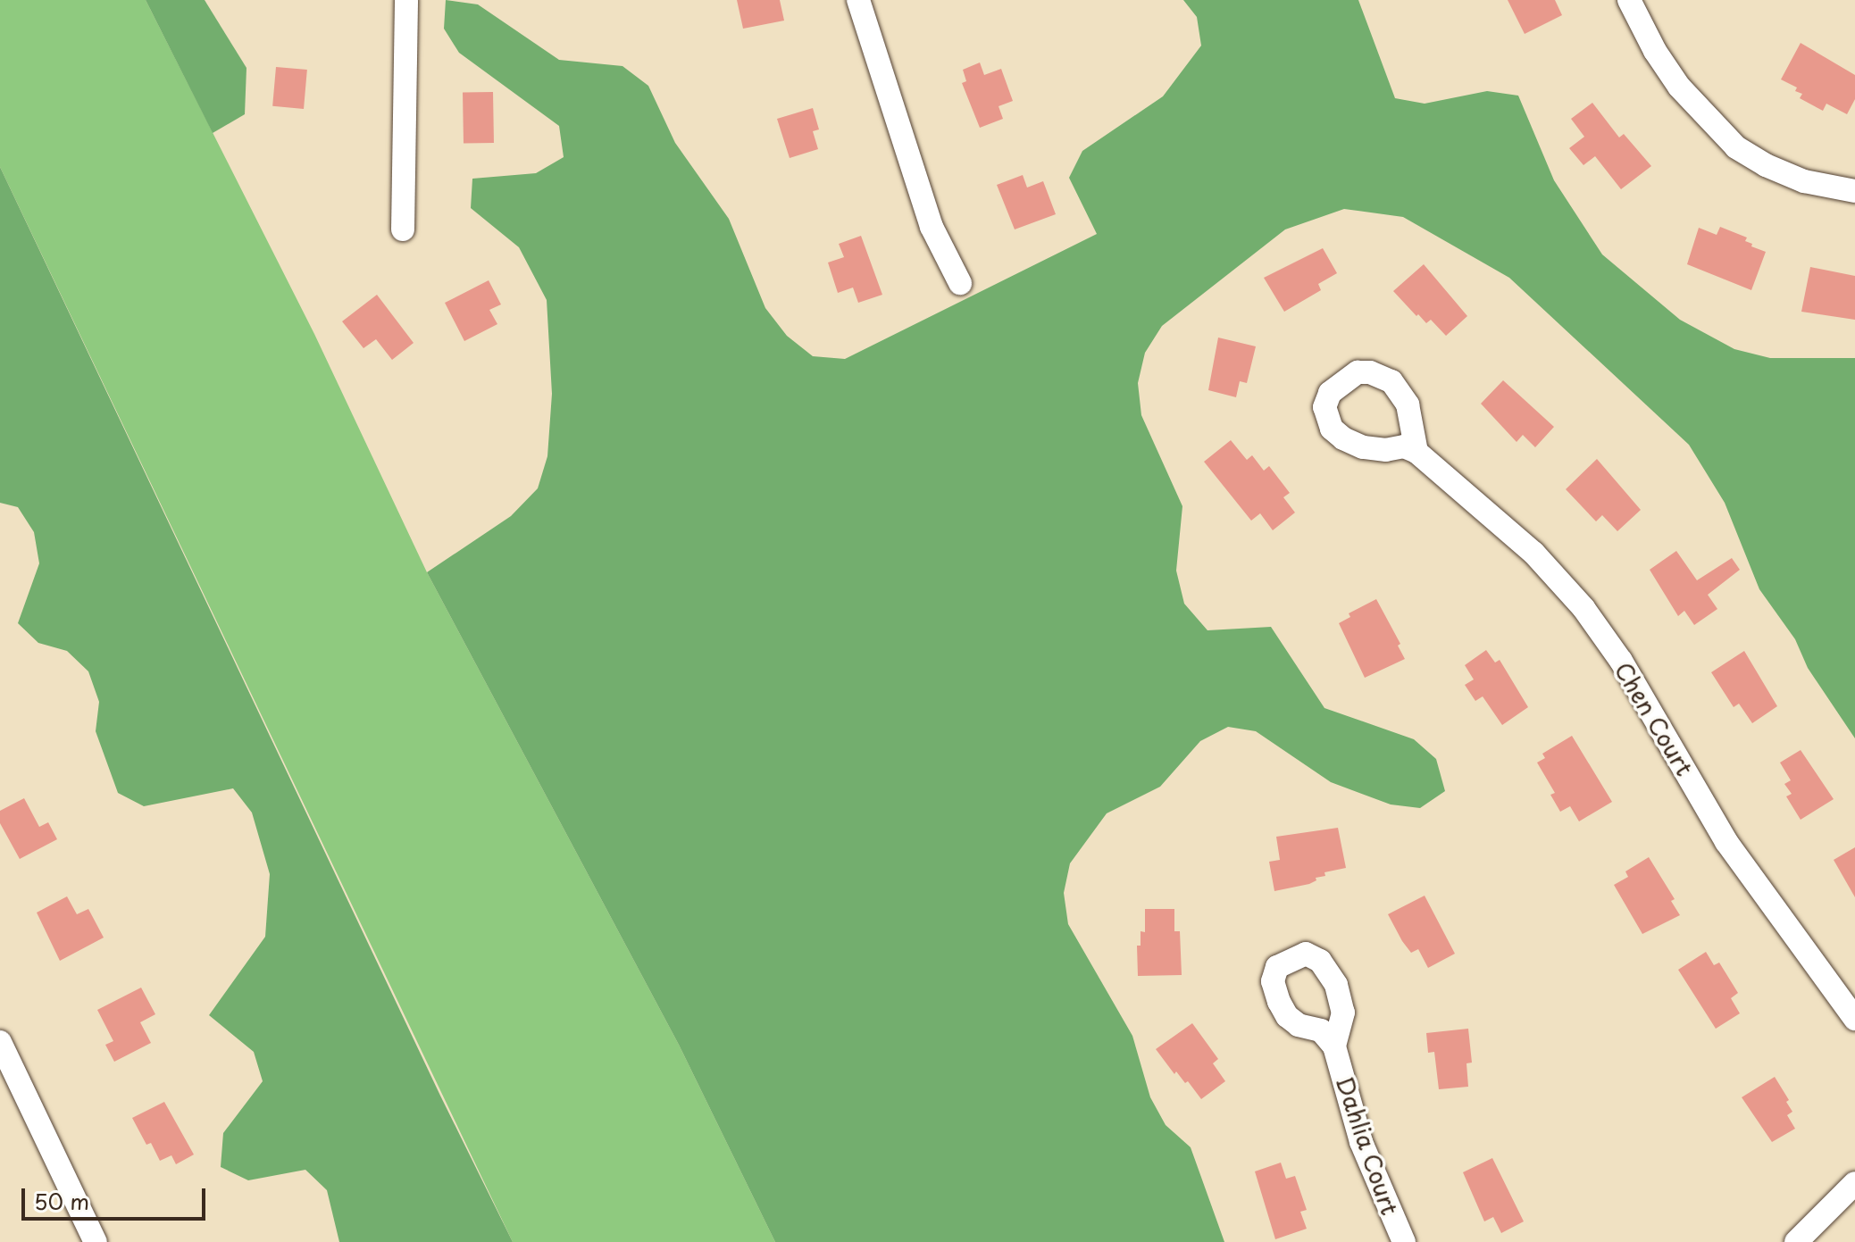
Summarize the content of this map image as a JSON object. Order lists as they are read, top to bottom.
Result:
{
  "streets": {
    "street": ["Chen Court", "Dahlia Court"]
  },
  "scale_bar": "50 m"
}
